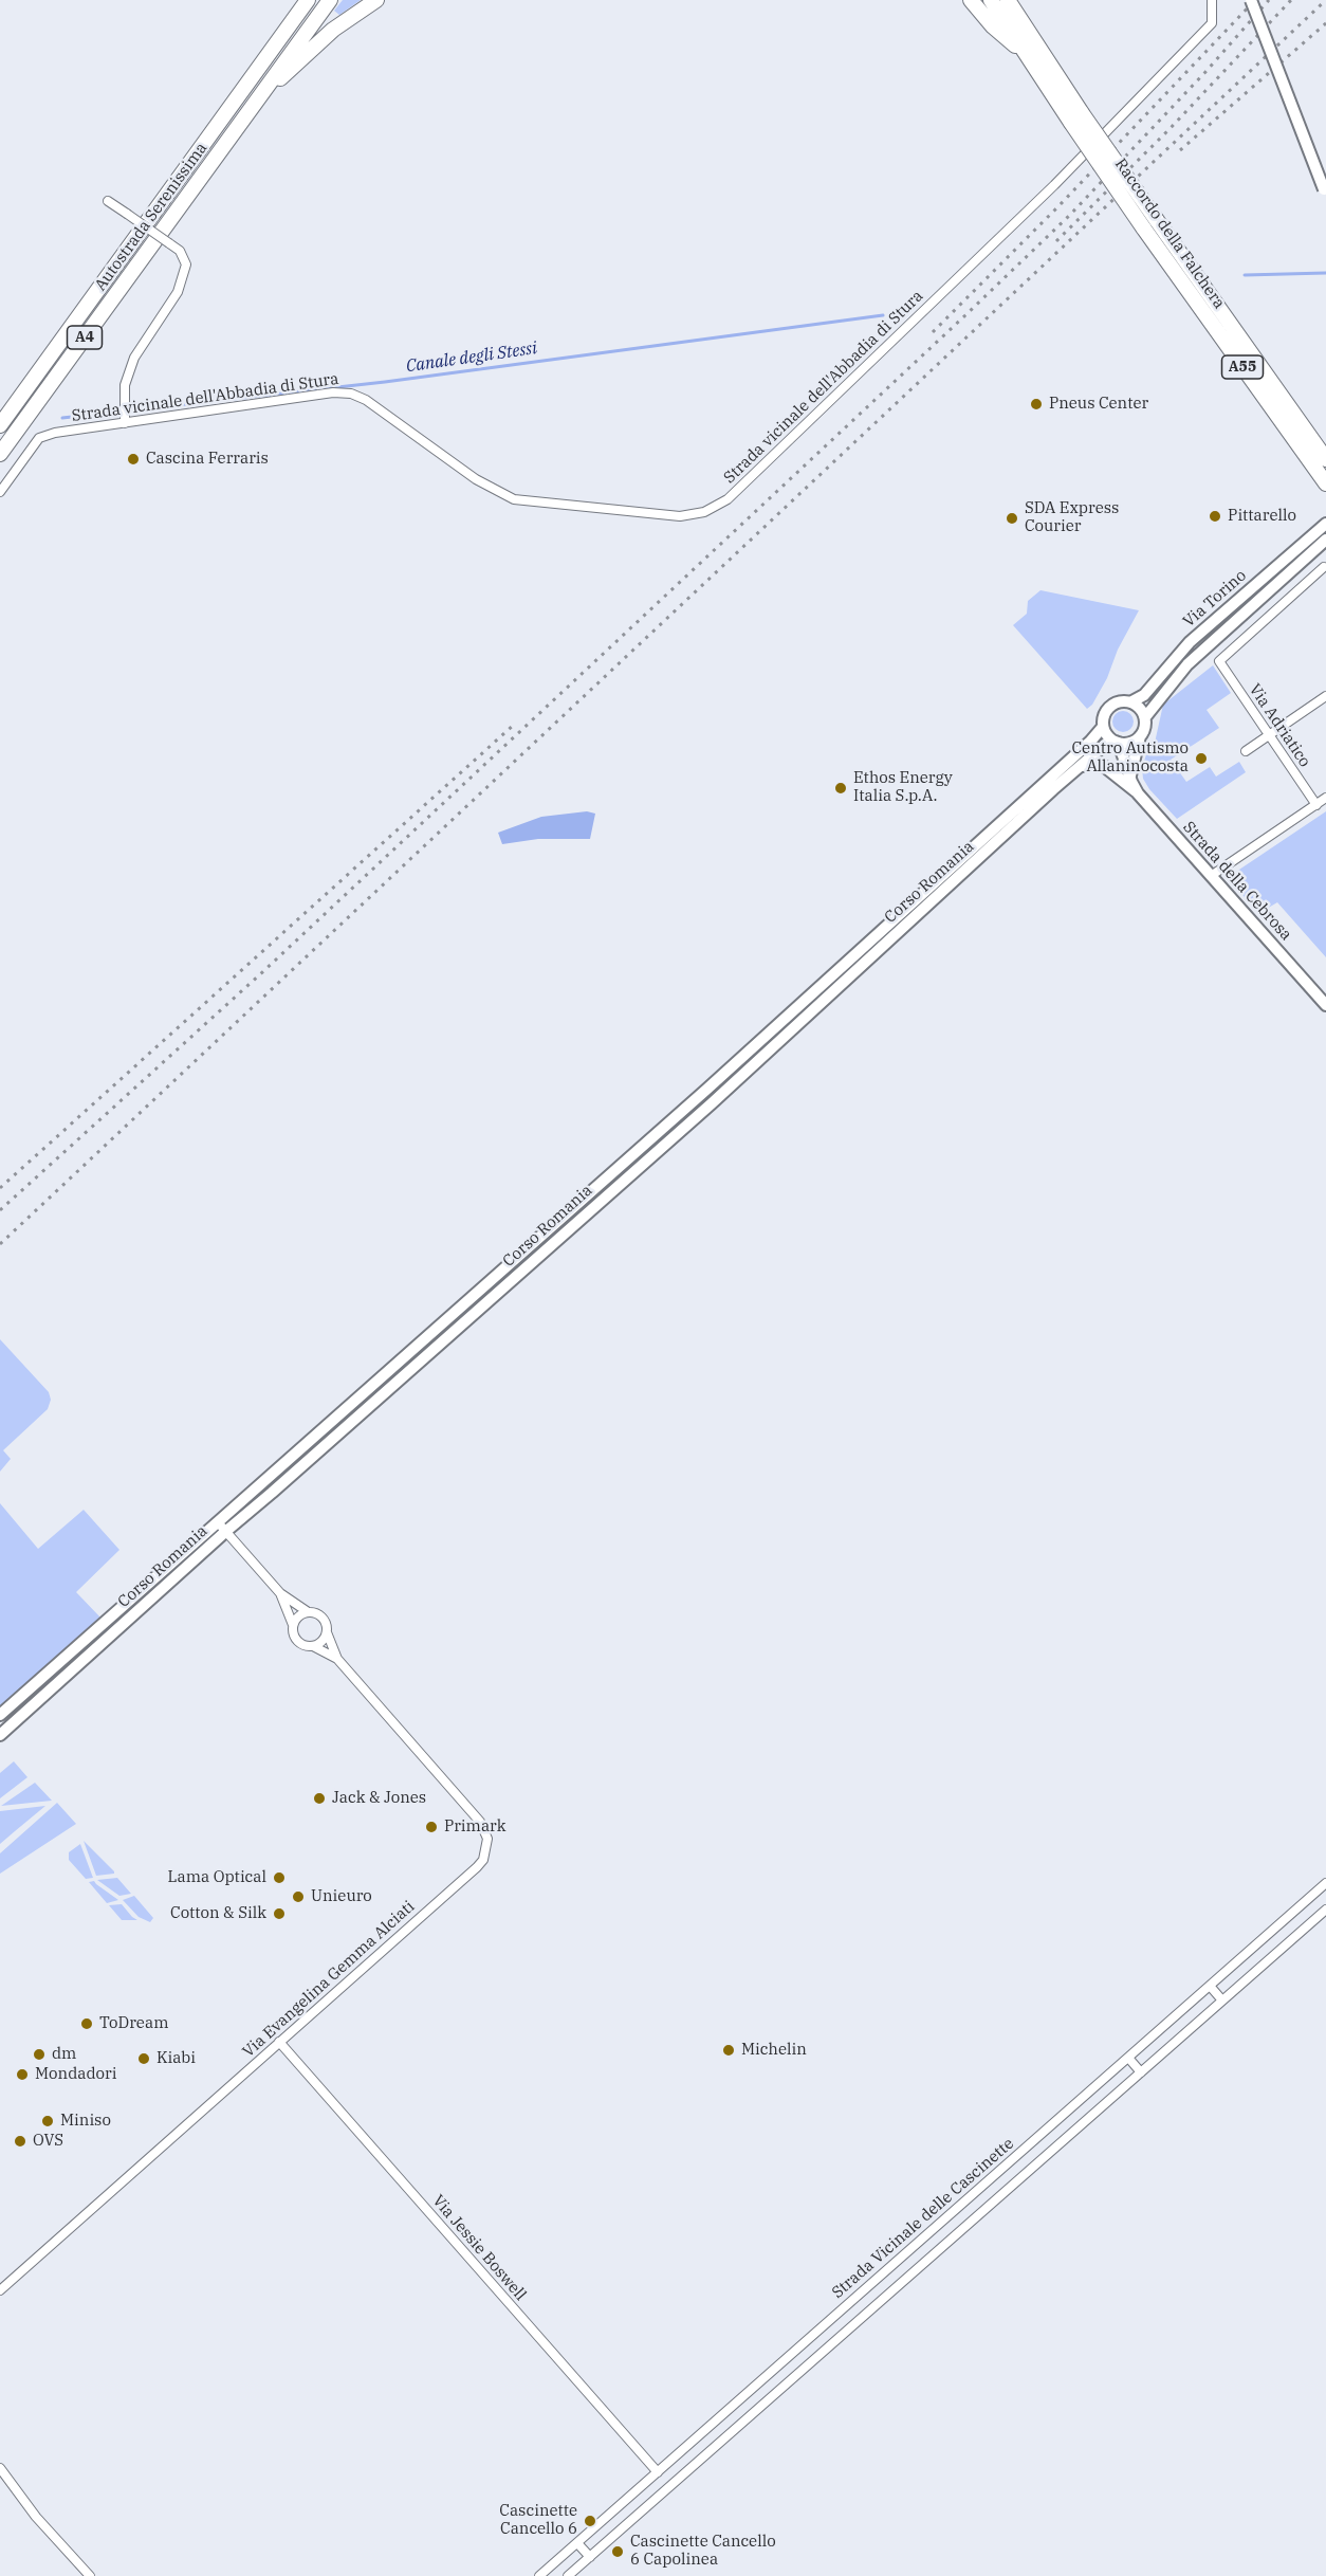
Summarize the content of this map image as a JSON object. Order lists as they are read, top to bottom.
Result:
{
  "streets": {
    "highway": [
      "Autostrada Serenissima",
      "Raccordo della Falchera",
      "A4",
      "A55"
    ],
    "main road": ["Via Torino", "Strada della Cebrosa", "Corso Romania"],
    "street": [
      "Strada vicinale dell'Abbadia di Stura",
      "Via Adriatico",
      "Via Evangelina Gemma Alciati",
      "Strada Vicinale delle Cascinette",
      "Via Jessie Boswell"
    ]
  },
  "crossings": [
    ["Raccordo della Falchera", "A55"],
    ["Via Torino", "Strada della Cebrosa"],
    ["Via Torino", "Corso Romania"],
    ["Strada della Cebrosa", "Corso Romania"],
    ["Via Evangelina Gemma Alciati", "Via Jessie Boswell"],
    ["Strada Vicinale delle Cascinette", "Via Jessie Boswell"]
  ],
  "water": ["Canale degli Stessi"],
  "places": [
    "Pneus Center",
    "Cascina Ferraris",
    "Pittarello",
    "SDA Express Courier",
    "Centro Autismo Allaninocosta",
    "Ethos Energy Italia S.p.A.",
    "Jack & Jones",
    "Primark",
    "Lama Optical",
    "Unieuro",
    "Cotton & Silk",
    "ToDream",
    "Michelin",
    "dm",
    "Kiabi",
    "Mondadori",
    "Miniso",
    "OVS",
    "Cascinette Cancello 6",
    "Cascinette Cancello 6 Capolinea"
  ]
}
